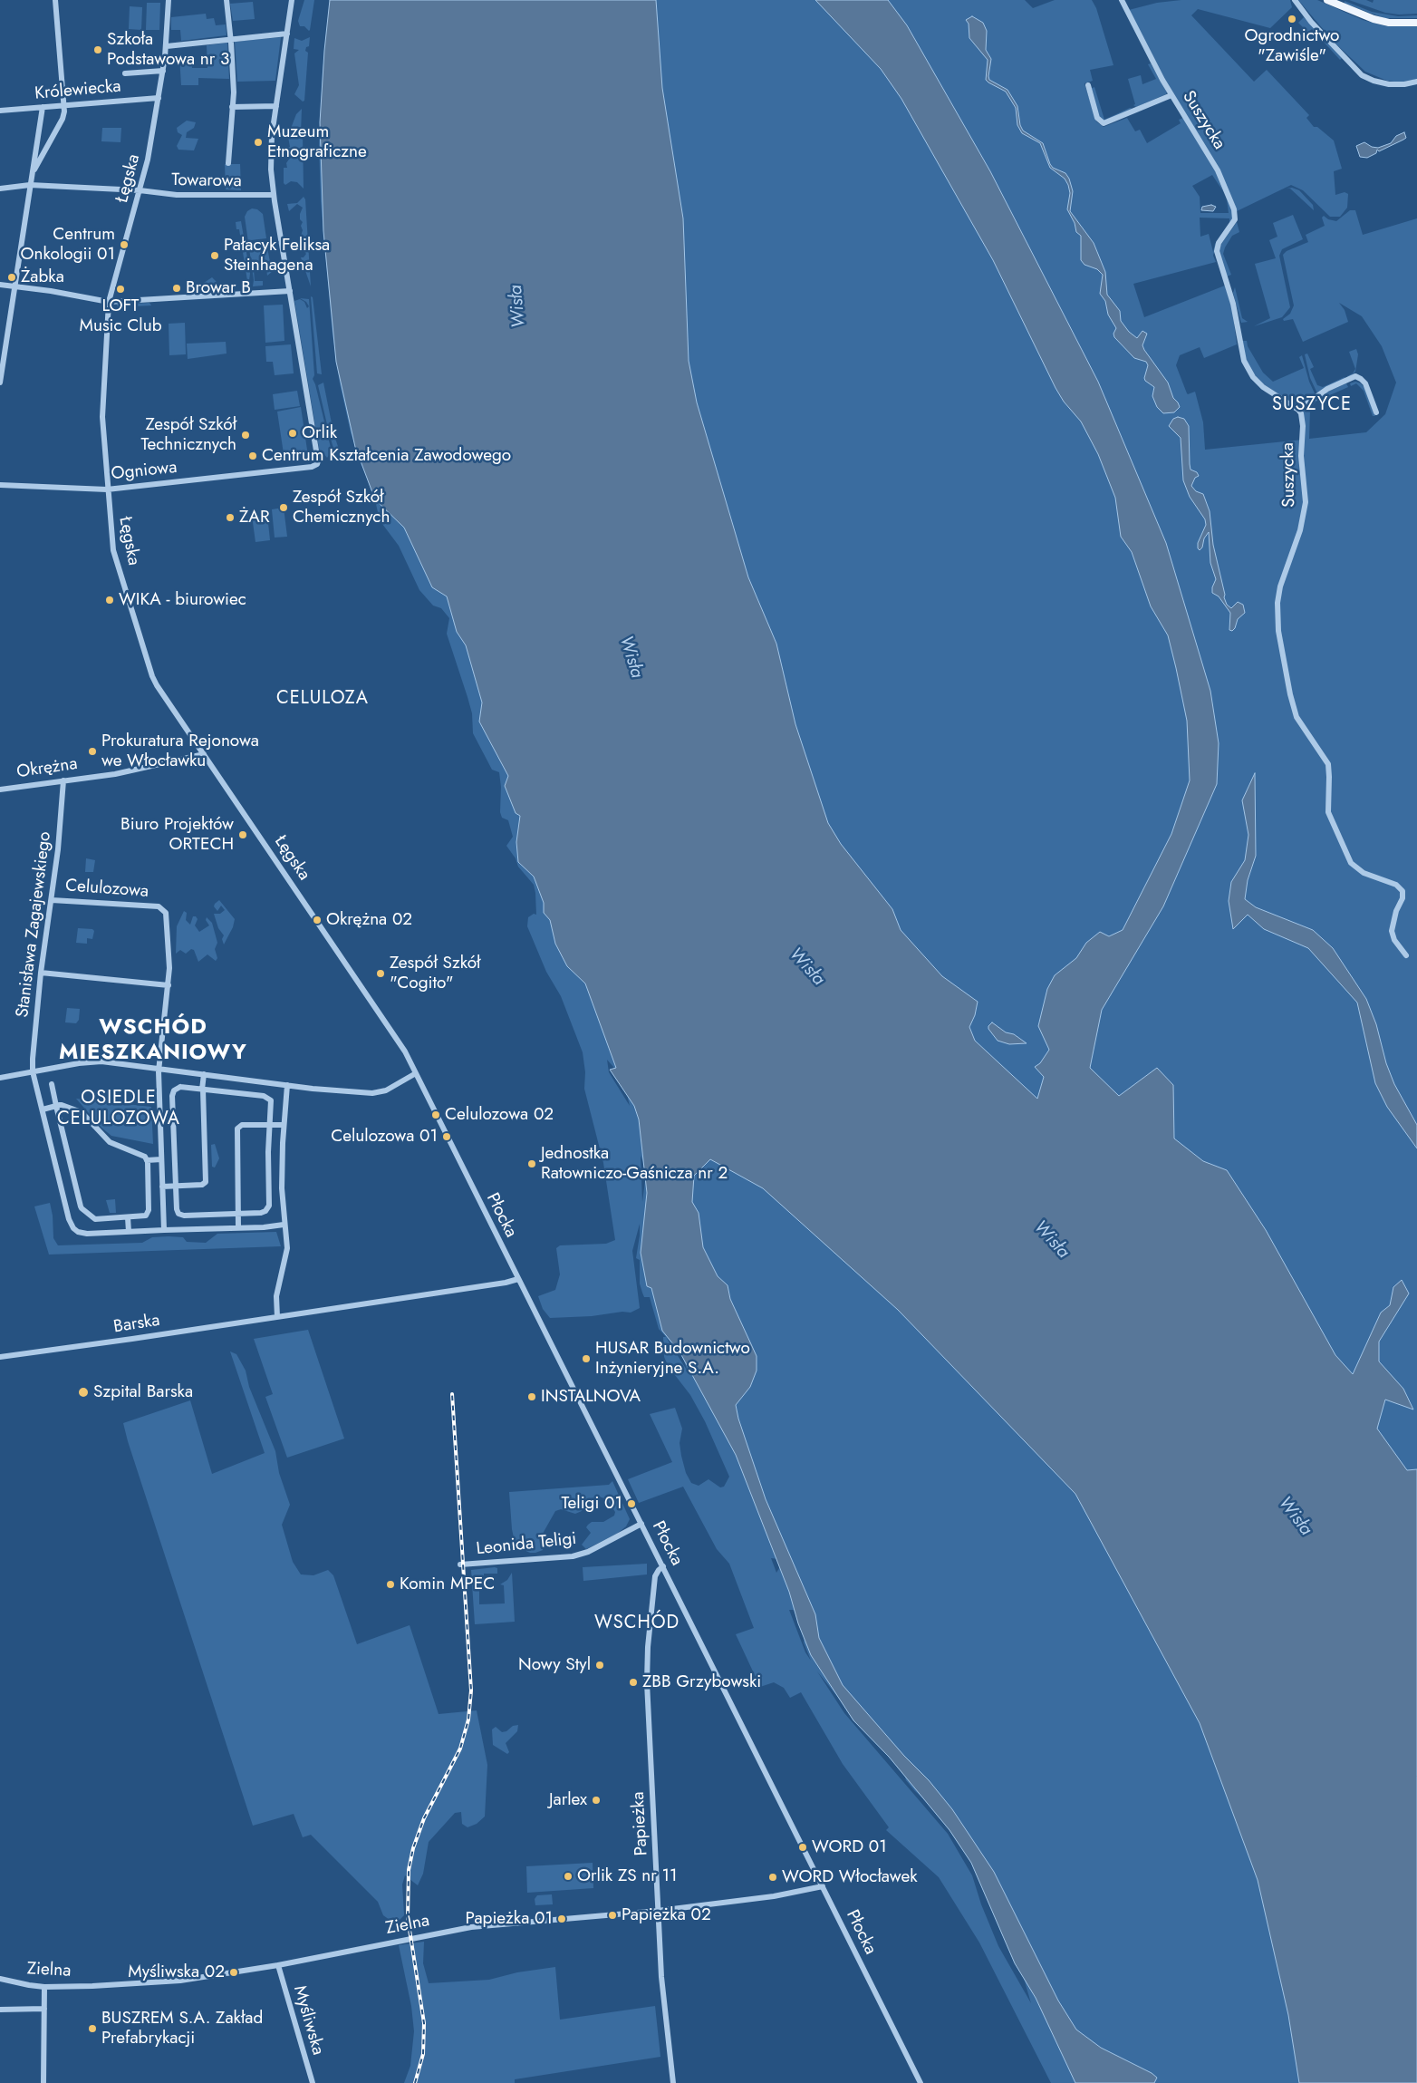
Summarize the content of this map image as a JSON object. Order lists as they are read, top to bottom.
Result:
{
  "streets": {
    "street": [
      "Królewiecka",
      "Suszycka",
      "Łęgska",
      "Towarowa",
      "Ogniowa",
      "Okrężna",
      "Celulozowa",
      "Stanisława Zagajewskiego",
      "Płocka",
      "Barska",
      "Leonida Teligi",
      "Papieżka",
      "Zielna",
      "Myśliwska"
    ]
  },
  "crossings": [
    ["Królewiecka", "Łęgska"],
    ["Łęgska", "Towarowa"],
    ["Łęgska", "Ogniowa"],
    ["Łęgska", "Okrężna"],
    ["Łęgska", "Płocka"],
    ["Okrężna", "Stanisława Zagajewskiego"],
    ["Celulozowa", "Stanisława Zagajewskiego"],
    ["Płocka", "Barska"],
    ["Płocka", "Leonida Teligi"],
    ["Płocka", "Papieżka"],
    ["Płocka", "Zielna"],
    ["Papieżka", "Zielna"],
    ["Zielna", "Myśliwska"]
  ],
  "districts": [
    "SUSZYCE",
    "CELULOZA",
    "WSCHÓD MIESZKANIOWY",
    "OSIEDLE CELULOZOWA",
    "WSCHÓD"
  ],
  "water": ["Wisła"],
  "places": [
    "Ogrodnictwo \"Zawiśle\"",
    "Szkoła Podstawowa nr 3",
    "Muzeum Etnograficzne",
    "Centrum Onkologii 01",
    "Pałacyk Feliksa Steinhagena",
    "Żabka",
    "Browar B",
    "LOFT Music Club",
    "Orlik",
    "Zespół Szkół Technicznych",
    "Centrum Kształcenia Zawodowego",
    "Zespół Szkół Chemicznych",
    "ŻAR",
    "WIKA - biurowiec",
    "Prokuratura Rejonowa we Włocławku",
    "Biuro Projektów ORTECH",
    "Okrężna 02",
    "Zespół Szkół \"Cogito\"",
    "Celulozowa 02",
    "Celulozowa 01",
    "Jednostka Ratowniczo-Gaśnicza nr 2",
    "HUSAR Budownictwo Inżynieryjne S.A.",
    "Szpital Barska",
    "INSTALNOVA",
    "Teligi 01",
    "Komin MPEC",
    "Nowy Styl",
    "ZBB Grzybowski",
    "Jarlex",
    "WORD 01",
    "Orlik ZS nr 11",
    "WORD Włocławek",
    "Papieżka 02",
    "Papieżka 01",
    "Myśliwska 02",
    "BUSZREM S.A. Zakład Prefabrykacji"
  ]
}
